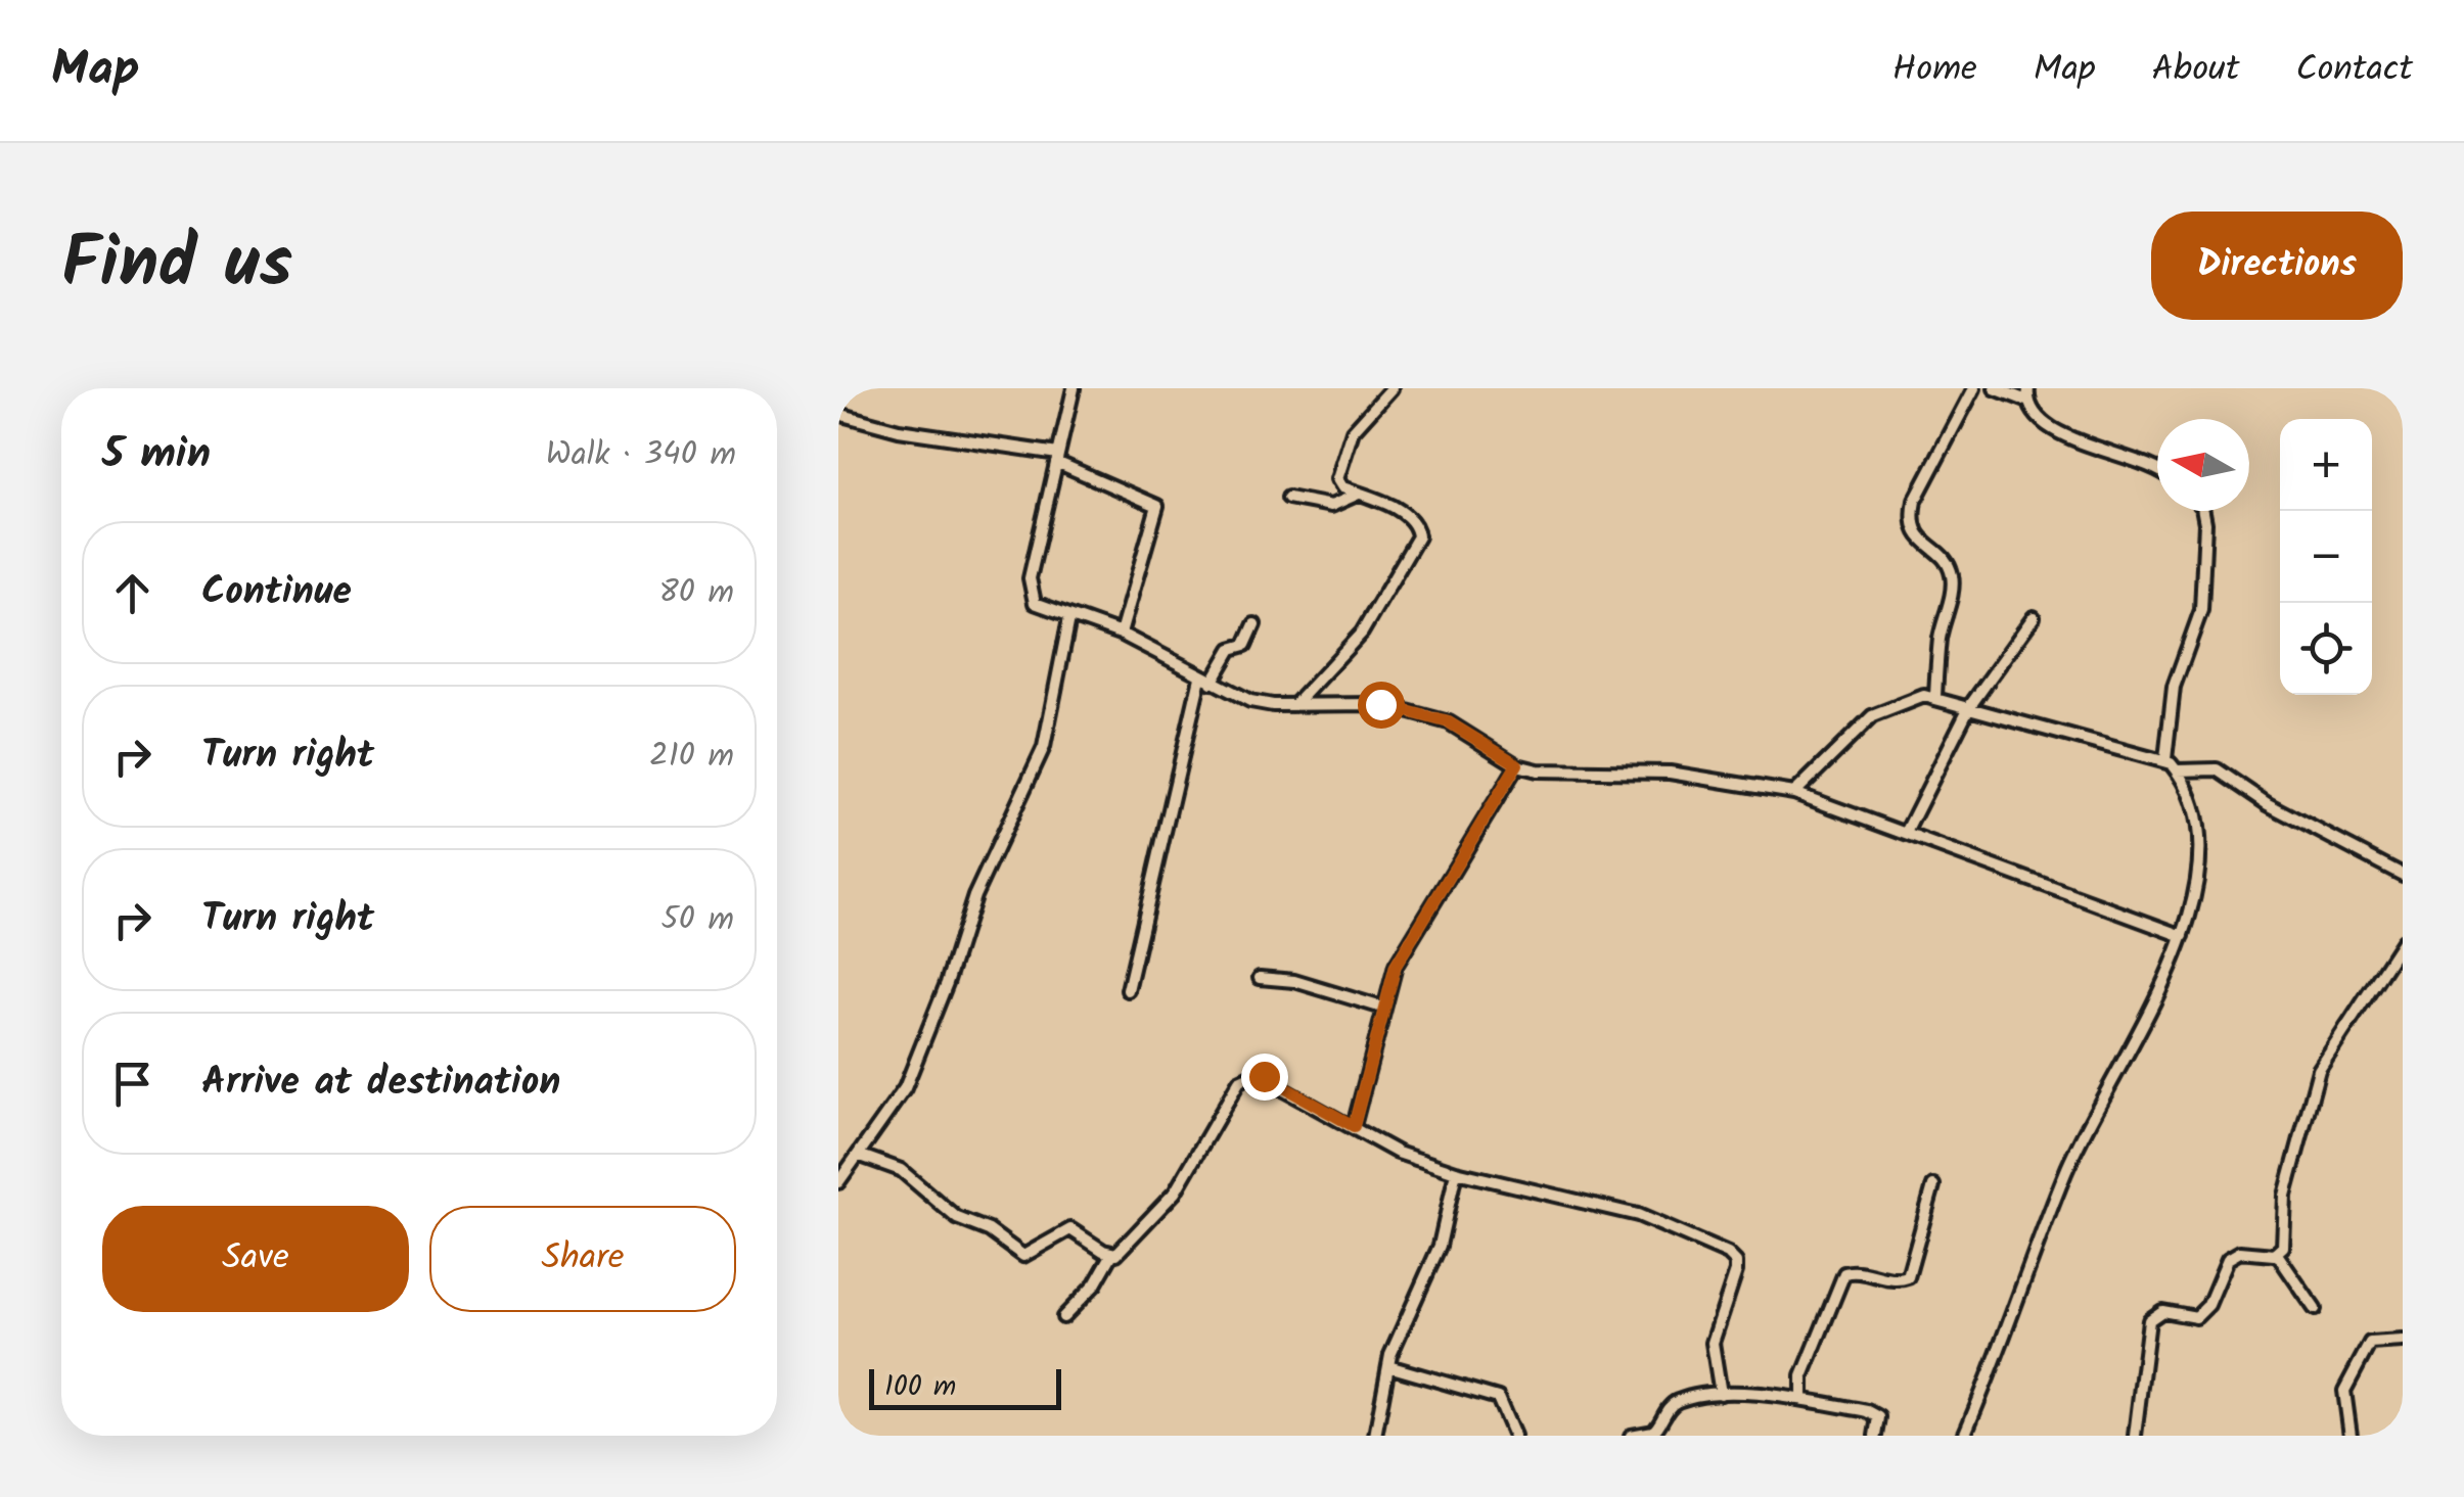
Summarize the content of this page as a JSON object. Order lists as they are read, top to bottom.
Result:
{
  "scale_bar": "100 m",
  "north": "left",
  "page": {
    "header": "Map",
    "nav": [
      "Home",
      "Map",
      "About",
      "Contact"
    ],
    "title": "Find us",
    "buttons": [
      "Directions",
      ["Save", "Share"]
    ],
    "heading": ["5 min", "Walk · 340 m"],
    "map_buttons": ["+", "−"],
    "list": [
      ["Continue", "80 m"],
      ["Turn right", "210 m"],
      ["Turn right", "50 m"],
      "Arrive at destination"
    ],
    "scale": "100 m"
  }
}
